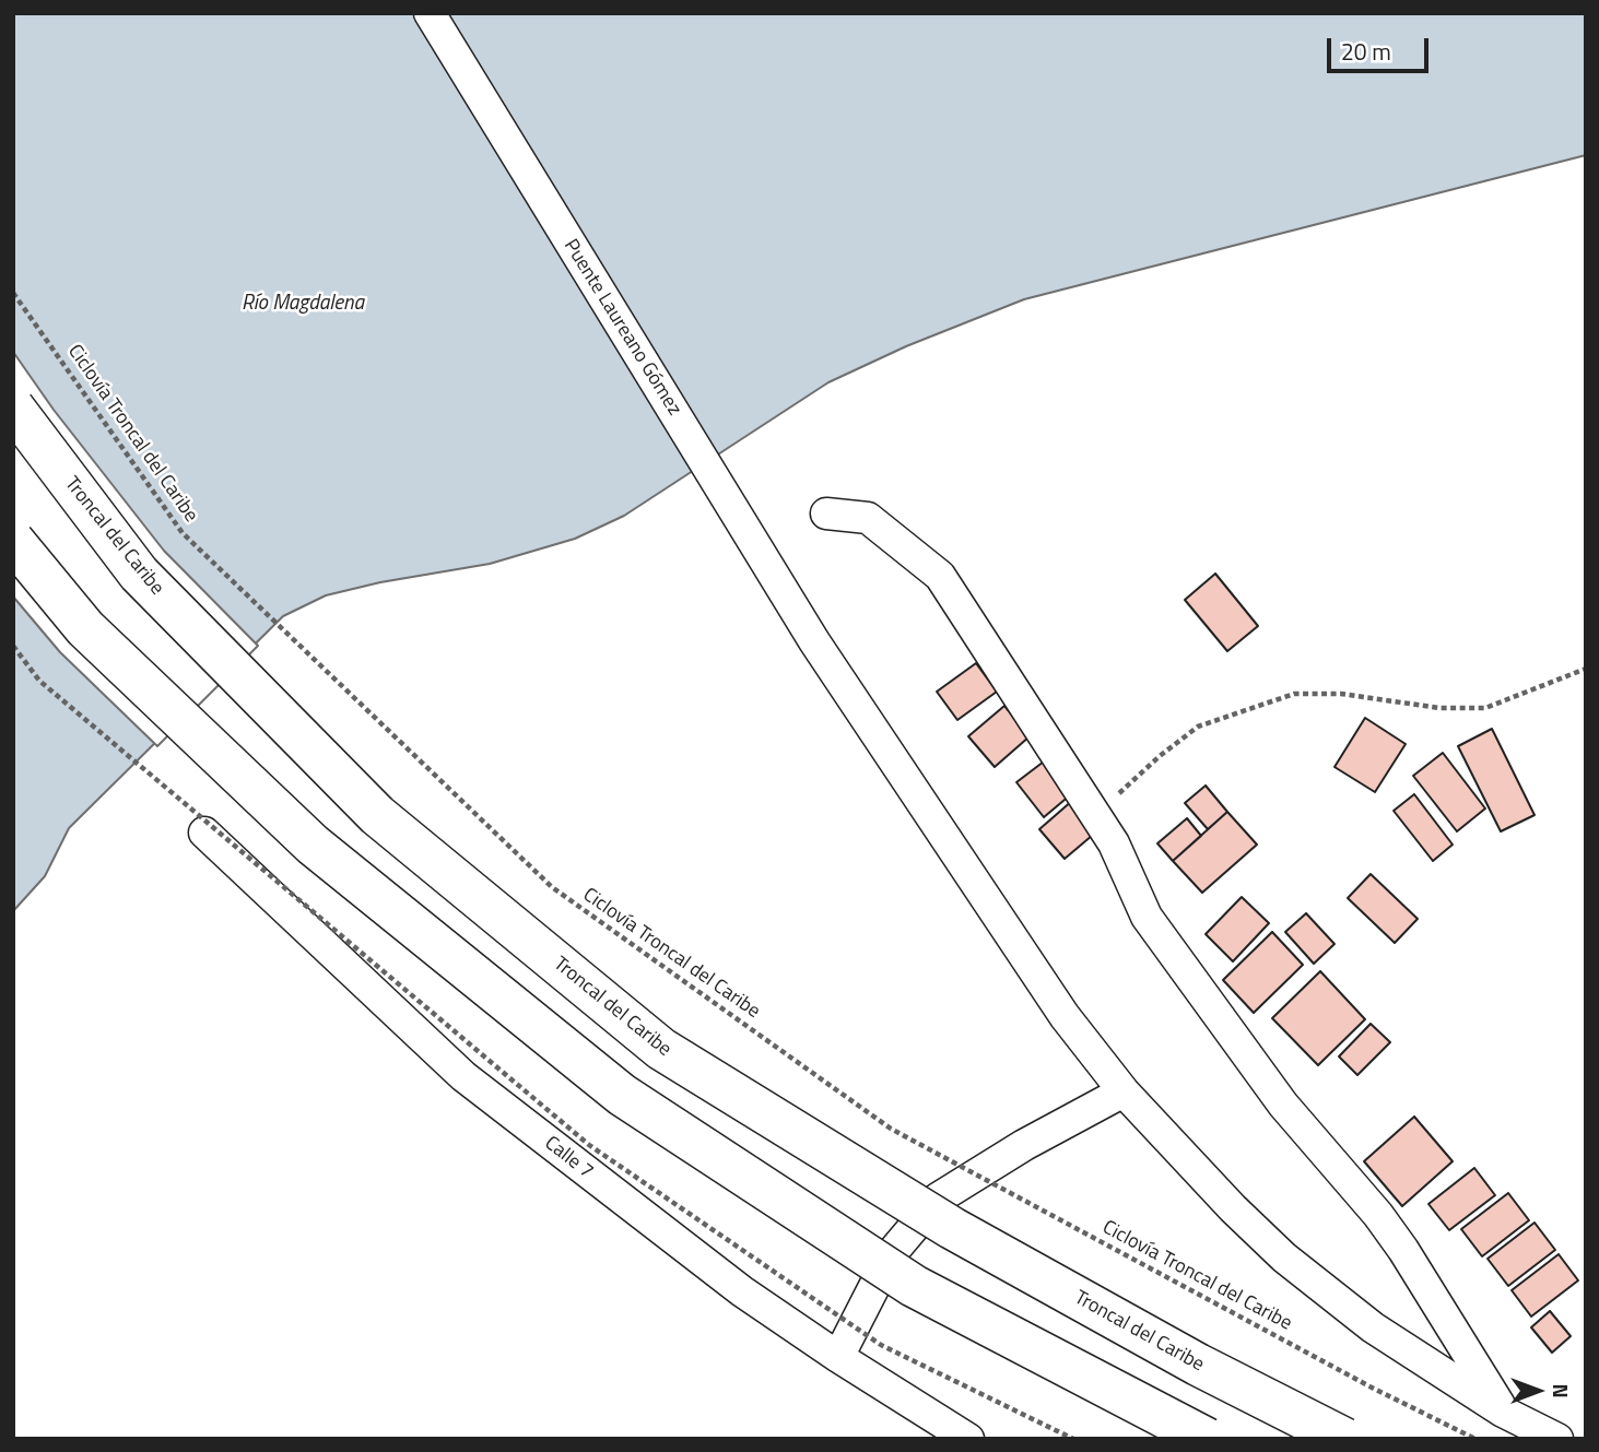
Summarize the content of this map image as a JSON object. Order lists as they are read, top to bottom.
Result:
{
  "streets": {
    "highway": ["Troncal del Caribe"],
    "street": ["Puente Laureano Gómez", "Calle 7"],
    "path": ["Ciclovía Troncal del Caribe"]
  },
  "water": ["Río Magdalena"],
  "scale_bar": "20 m",
  "north": "right"
}
